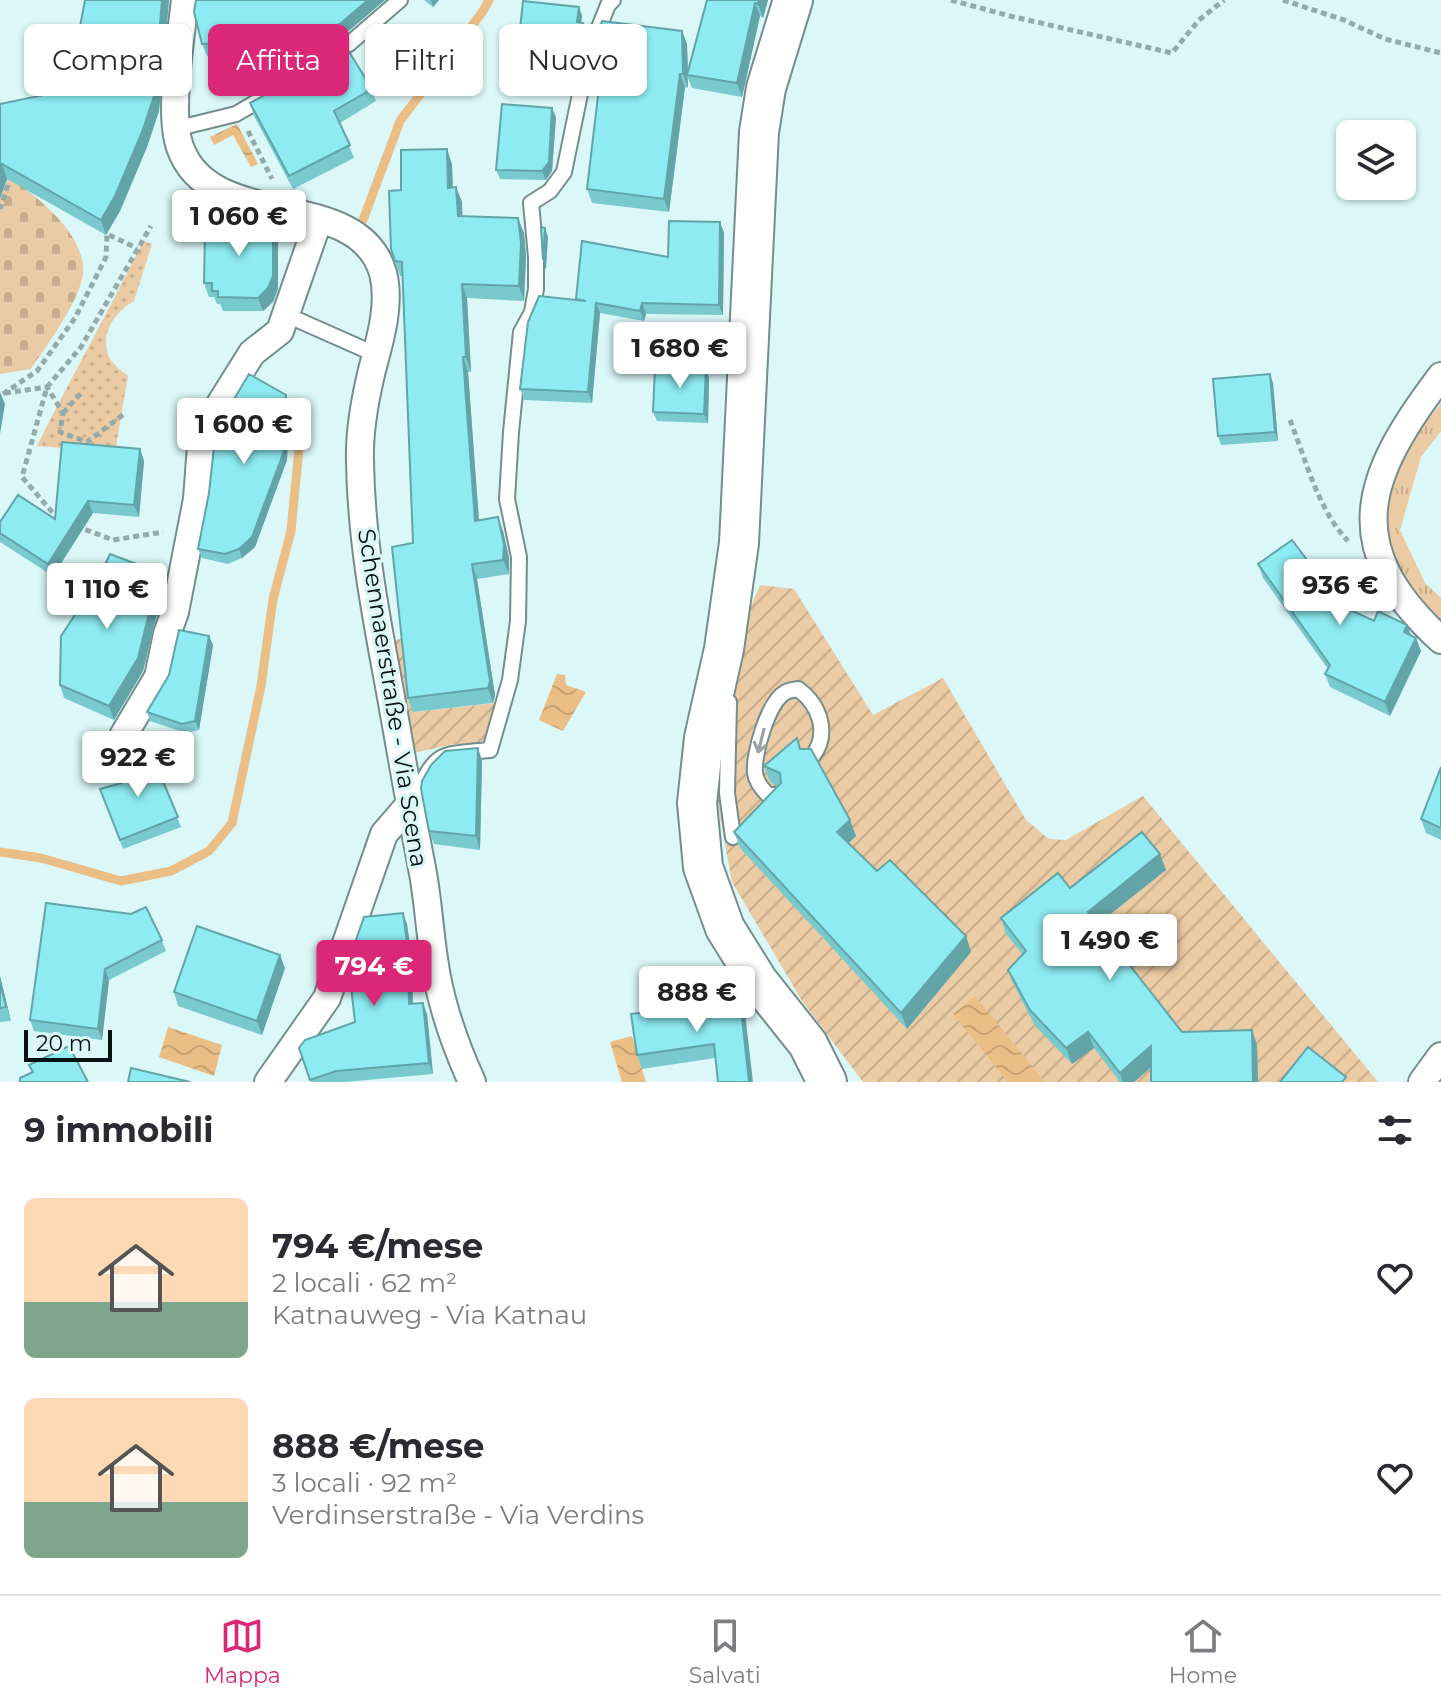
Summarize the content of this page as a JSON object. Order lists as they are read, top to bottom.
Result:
{
  "streets": {
    "street": ["Schennaerstraße - Via Scena"]
  },
  "scale_bar": "20 m",
  "page": {
    "chip": [
      "Compra",
      "Affitta",
      "Filtri",
      "Nuovo"
    ],
    "price": [
      "1 060 €",
      "1 680 €",
      "1 600 €",
      "936 €",
      "1 110 €",
      "922 €",
      "1 490 €",
      "794 €",
      "888 €"
    ],
    "scale": "20 m",
    "heading": "9 immobili",
    "list": [
      {
        "name": "794 €/mese",
        "note": "2 locali · 62 m² · Katnauweg - Via Katnau"
      },
      {
        "name": "888 €/mese",
        "note": "3 locali · 92 m² · Verdinserstraße - Via Verdins"
      }
    ],
    "tabs": ["Mappa", "Salvati", "Home"]
  }
}
